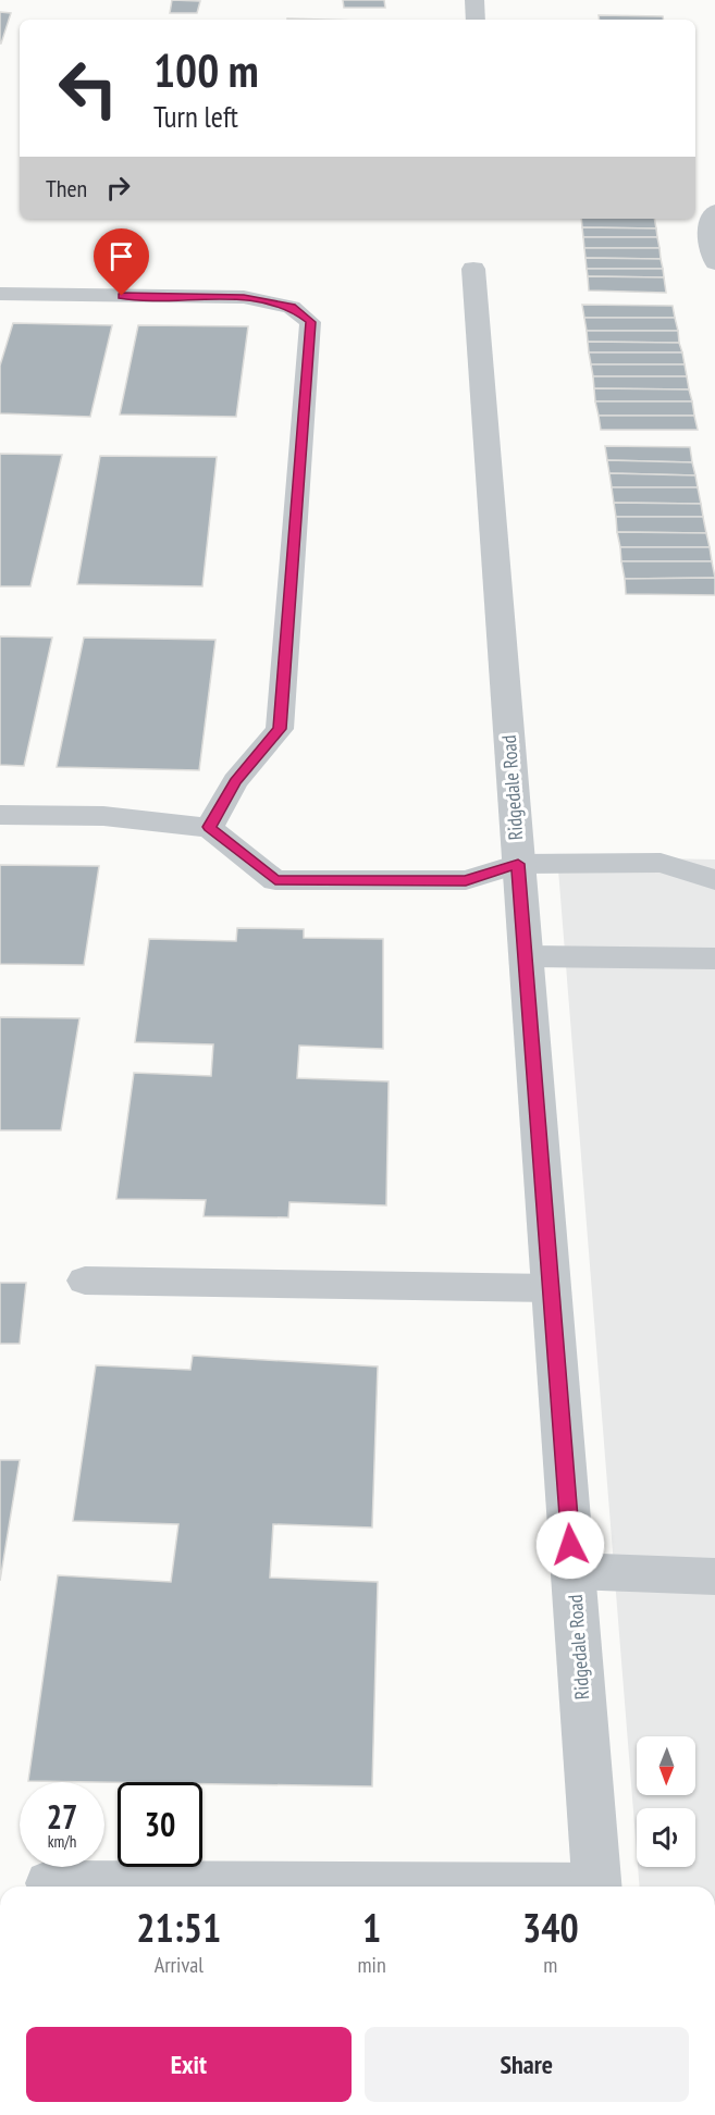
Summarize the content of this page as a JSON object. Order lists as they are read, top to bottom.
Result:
{
  "streets": {
    "street": ["Ridgedale Road"]
  },
  "north": "bottom",
  "page": {
    "turn": ["100 m", "Turn left"],
    "then": "Then",
    "speed": "27 km/h",
    "limit": "30",
    "eta": [
      "21:51",
      "Arrival",
      "1",
      "min",
      "340",
      "m"
    ],
    "buttons": ["Exit", "Share"]
  }
}
